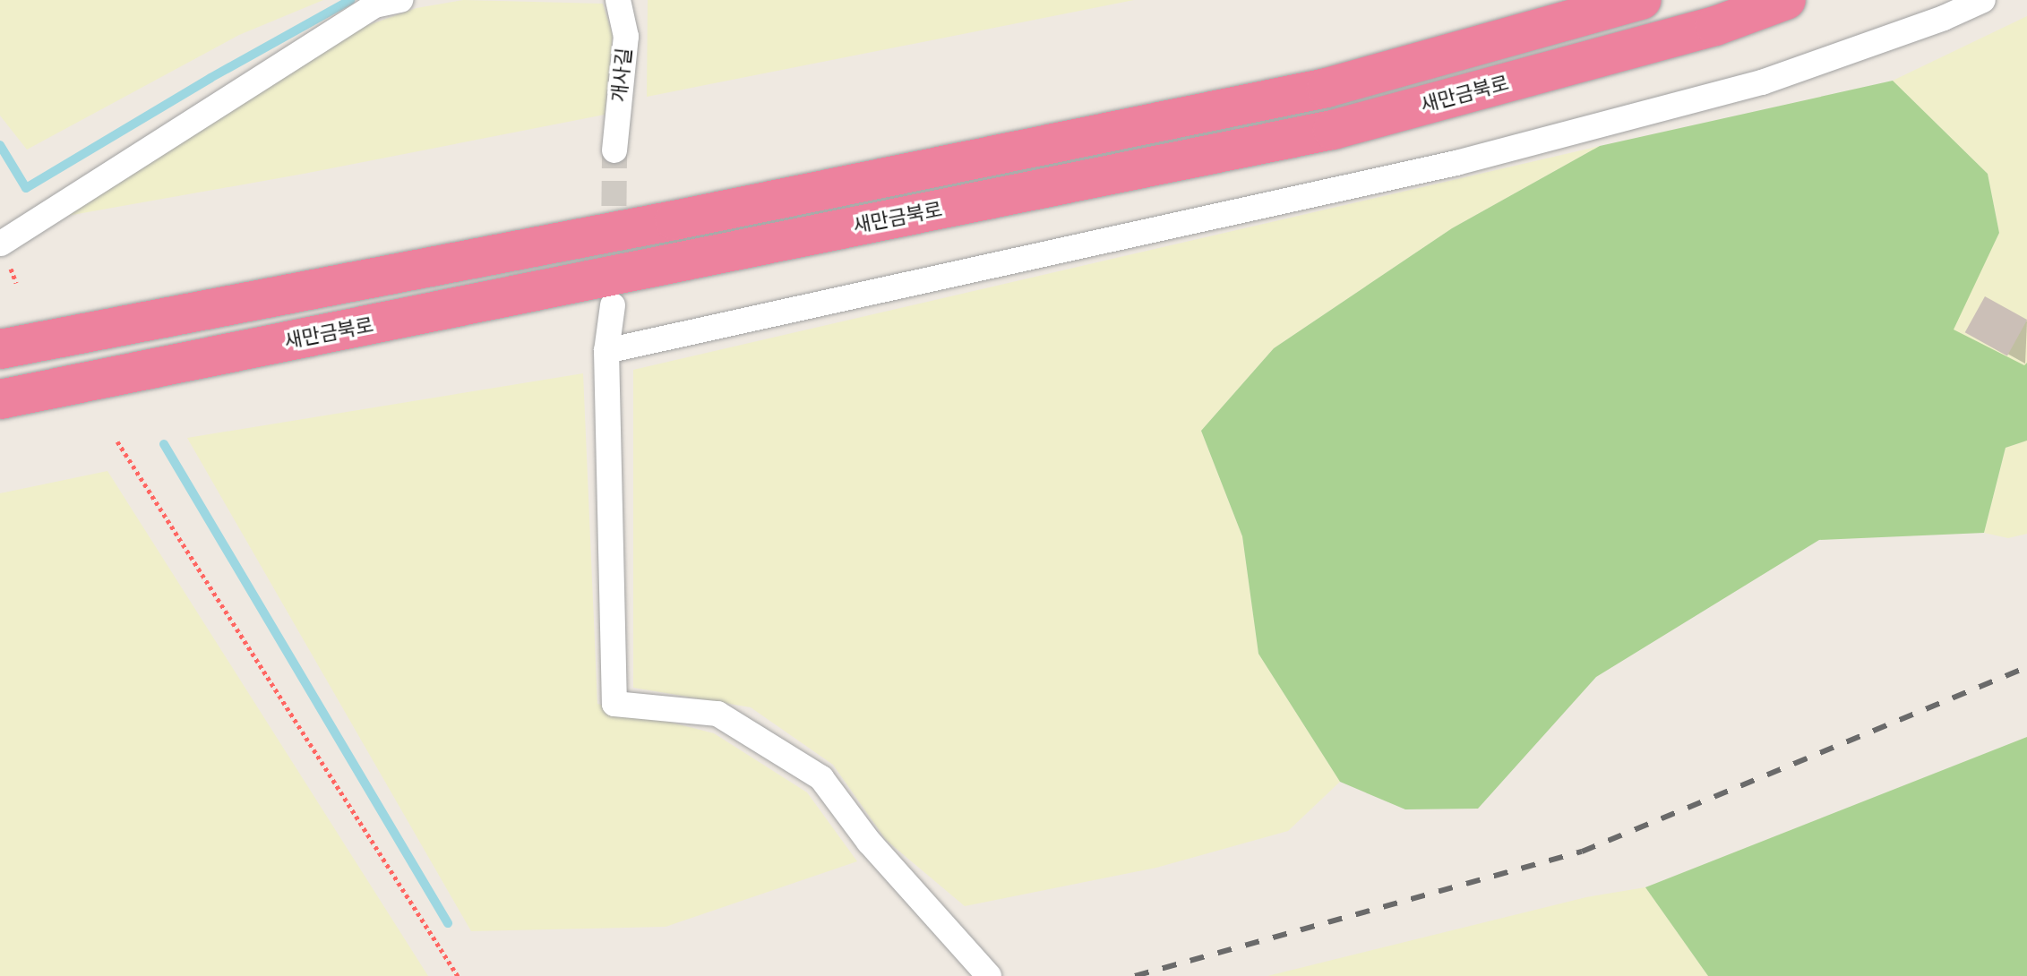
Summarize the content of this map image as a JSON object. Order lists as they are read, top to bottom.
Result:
{
  "streets": {
    "highway": ["새만금북로"],
    "street": ["개사길"]
  }
}
